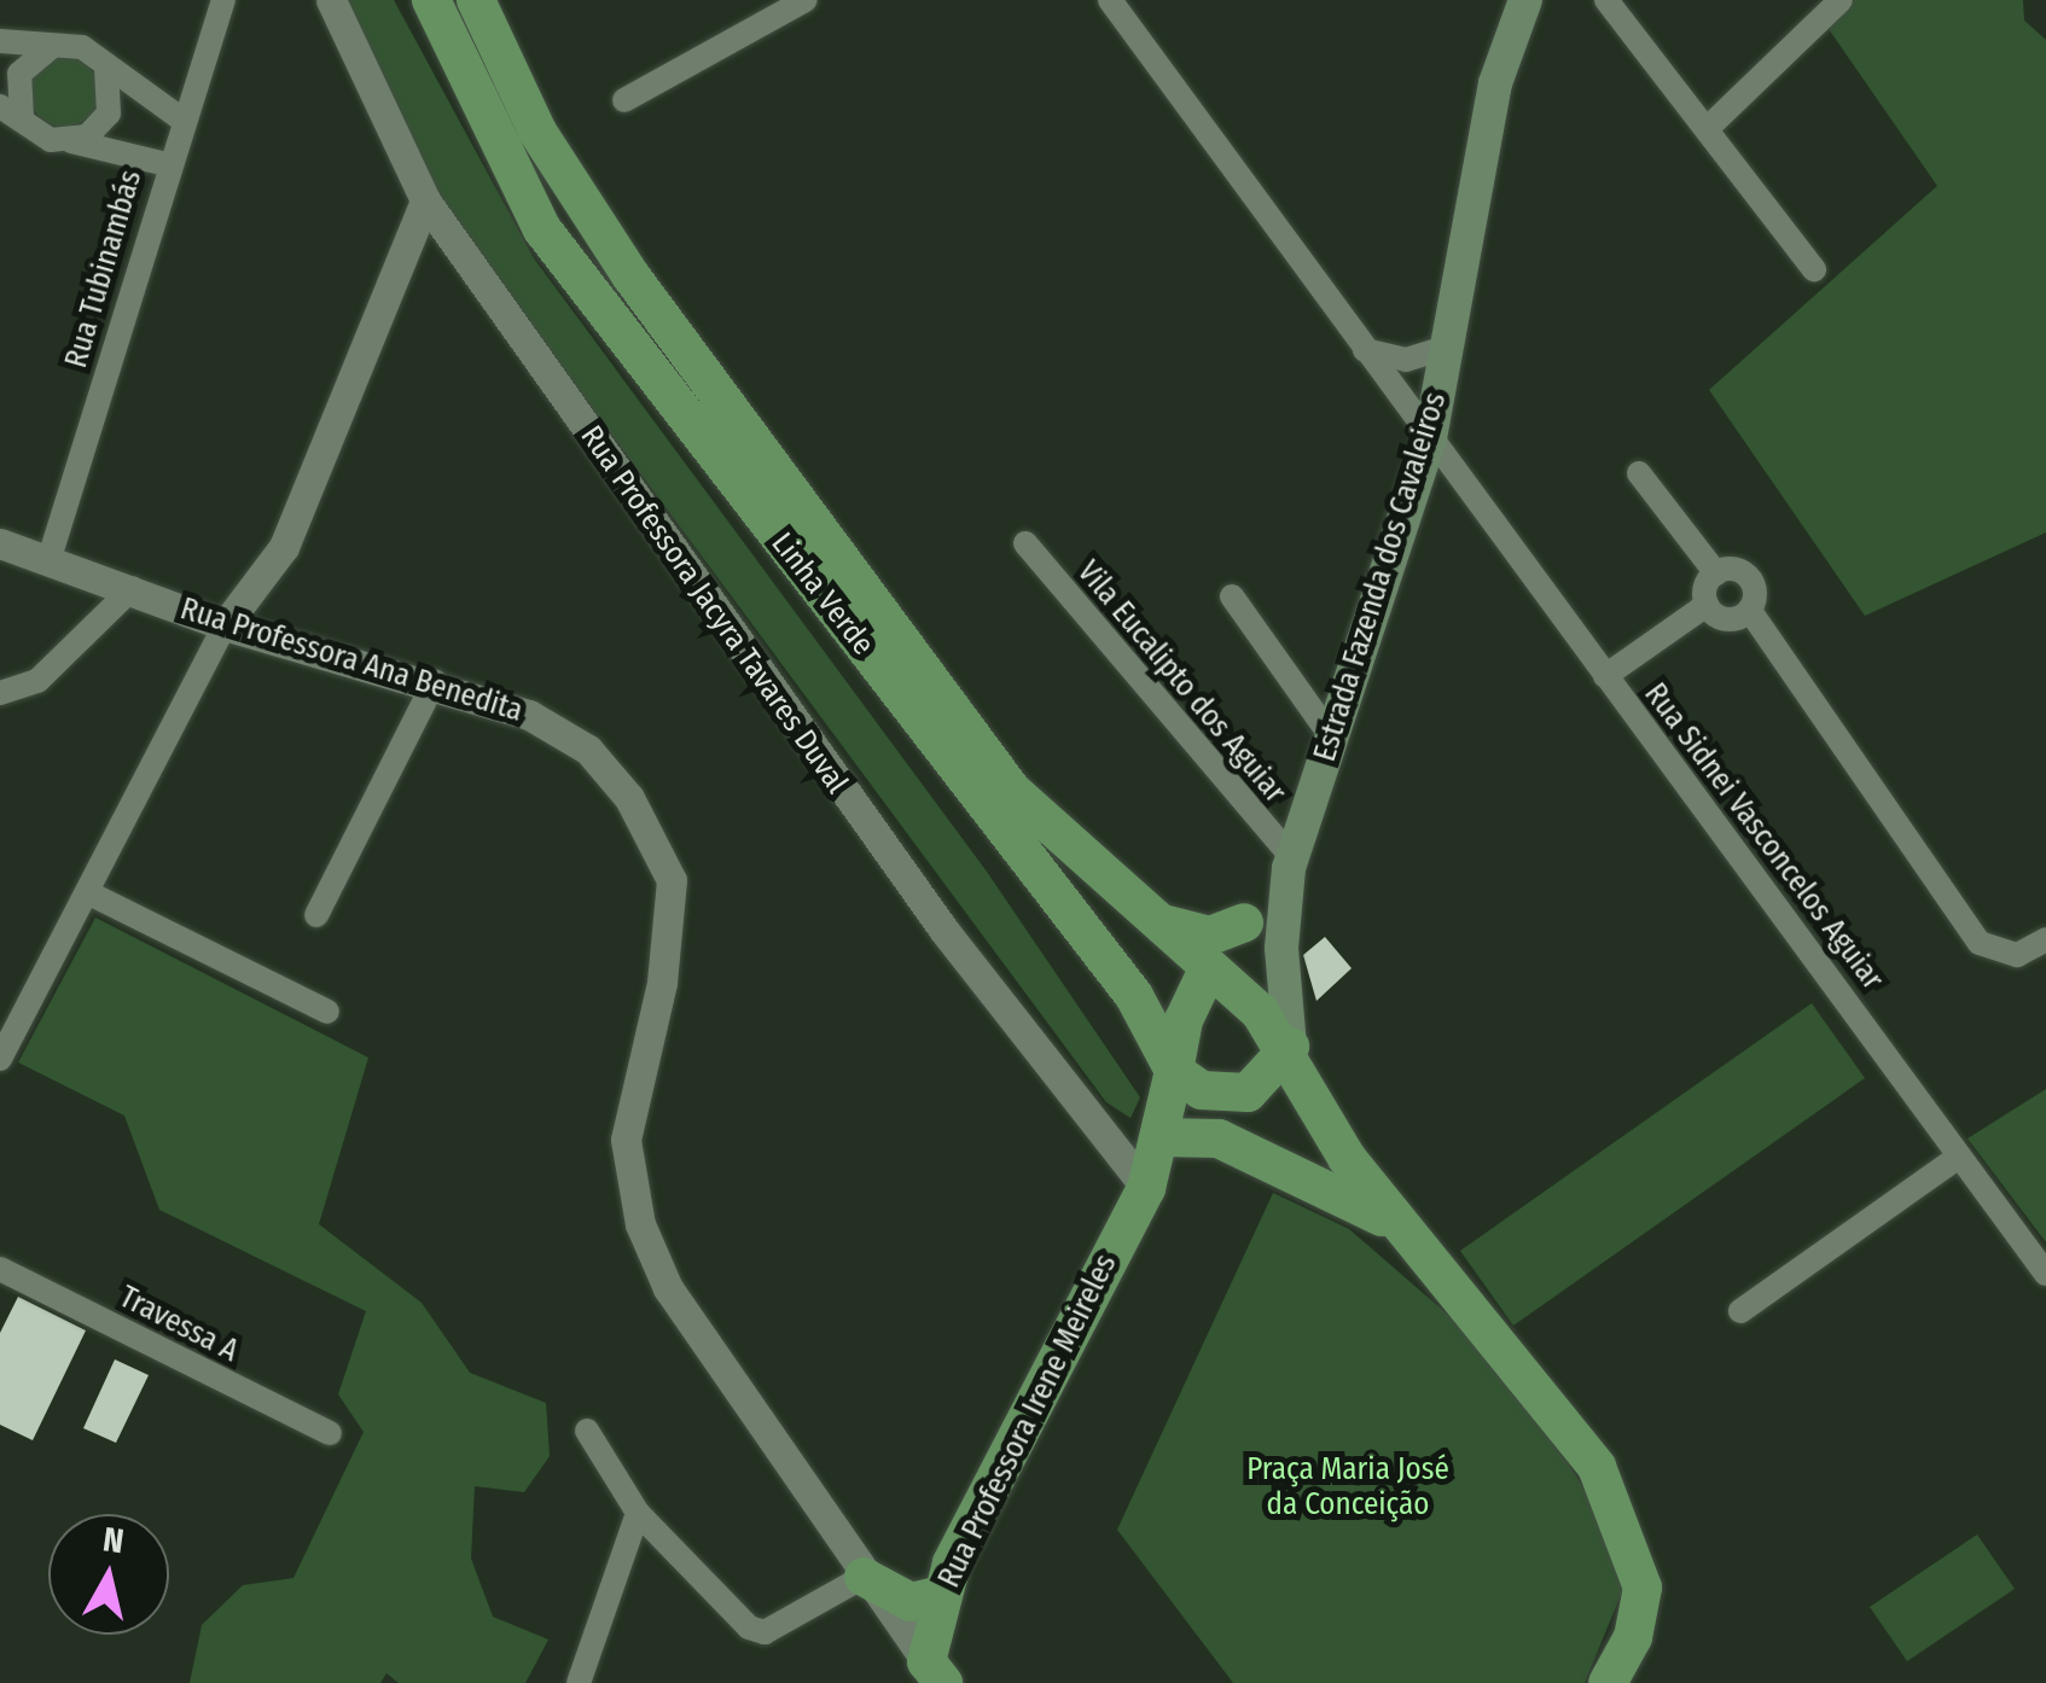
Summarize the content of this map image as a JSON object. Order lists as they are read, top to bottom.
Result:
{
  "streets": {
    "highway": ["Linha Verde", "Rua Professora Irene Meireles"],
    "main road": ["Estrada Fazenda dos Cavaleiros"],
    "street": [
      "Rua Tubinambás",
      "Rua Professora Jacyra Tavares Duval",
      "Rua Professora Ana Benedita",
      "Vila Eucalipto dos Aguiar",
      "Rua Sidnei Vasconcelos Aguiar",
      "Travessa A"
    ]
  },
  "crossings": [
    ["Rua Tubinambás", "Rua Professora Ana Benedita"],
    ["Estrada Fazenda dos Cavaleiros", "Linha Verde"],
    ["Estrada Fazenda dos Cavaleiros", "Vila Eucalipto dos Aguiar"],
    ["Estrada Fazenda dos Cavaleiros", "Rua Sidnei Vasconcelos Aguiar"],
    ["Rua Professora Jacyra Tavares Duval", "Rua Professora Irene Meireles"],
    ["Rua Professora Ana Benedita", "Rua Professora Irene Meireles"]
  ],
  "parks": ["Praça Maria José da Conceição"],
  "north": "top"
}
